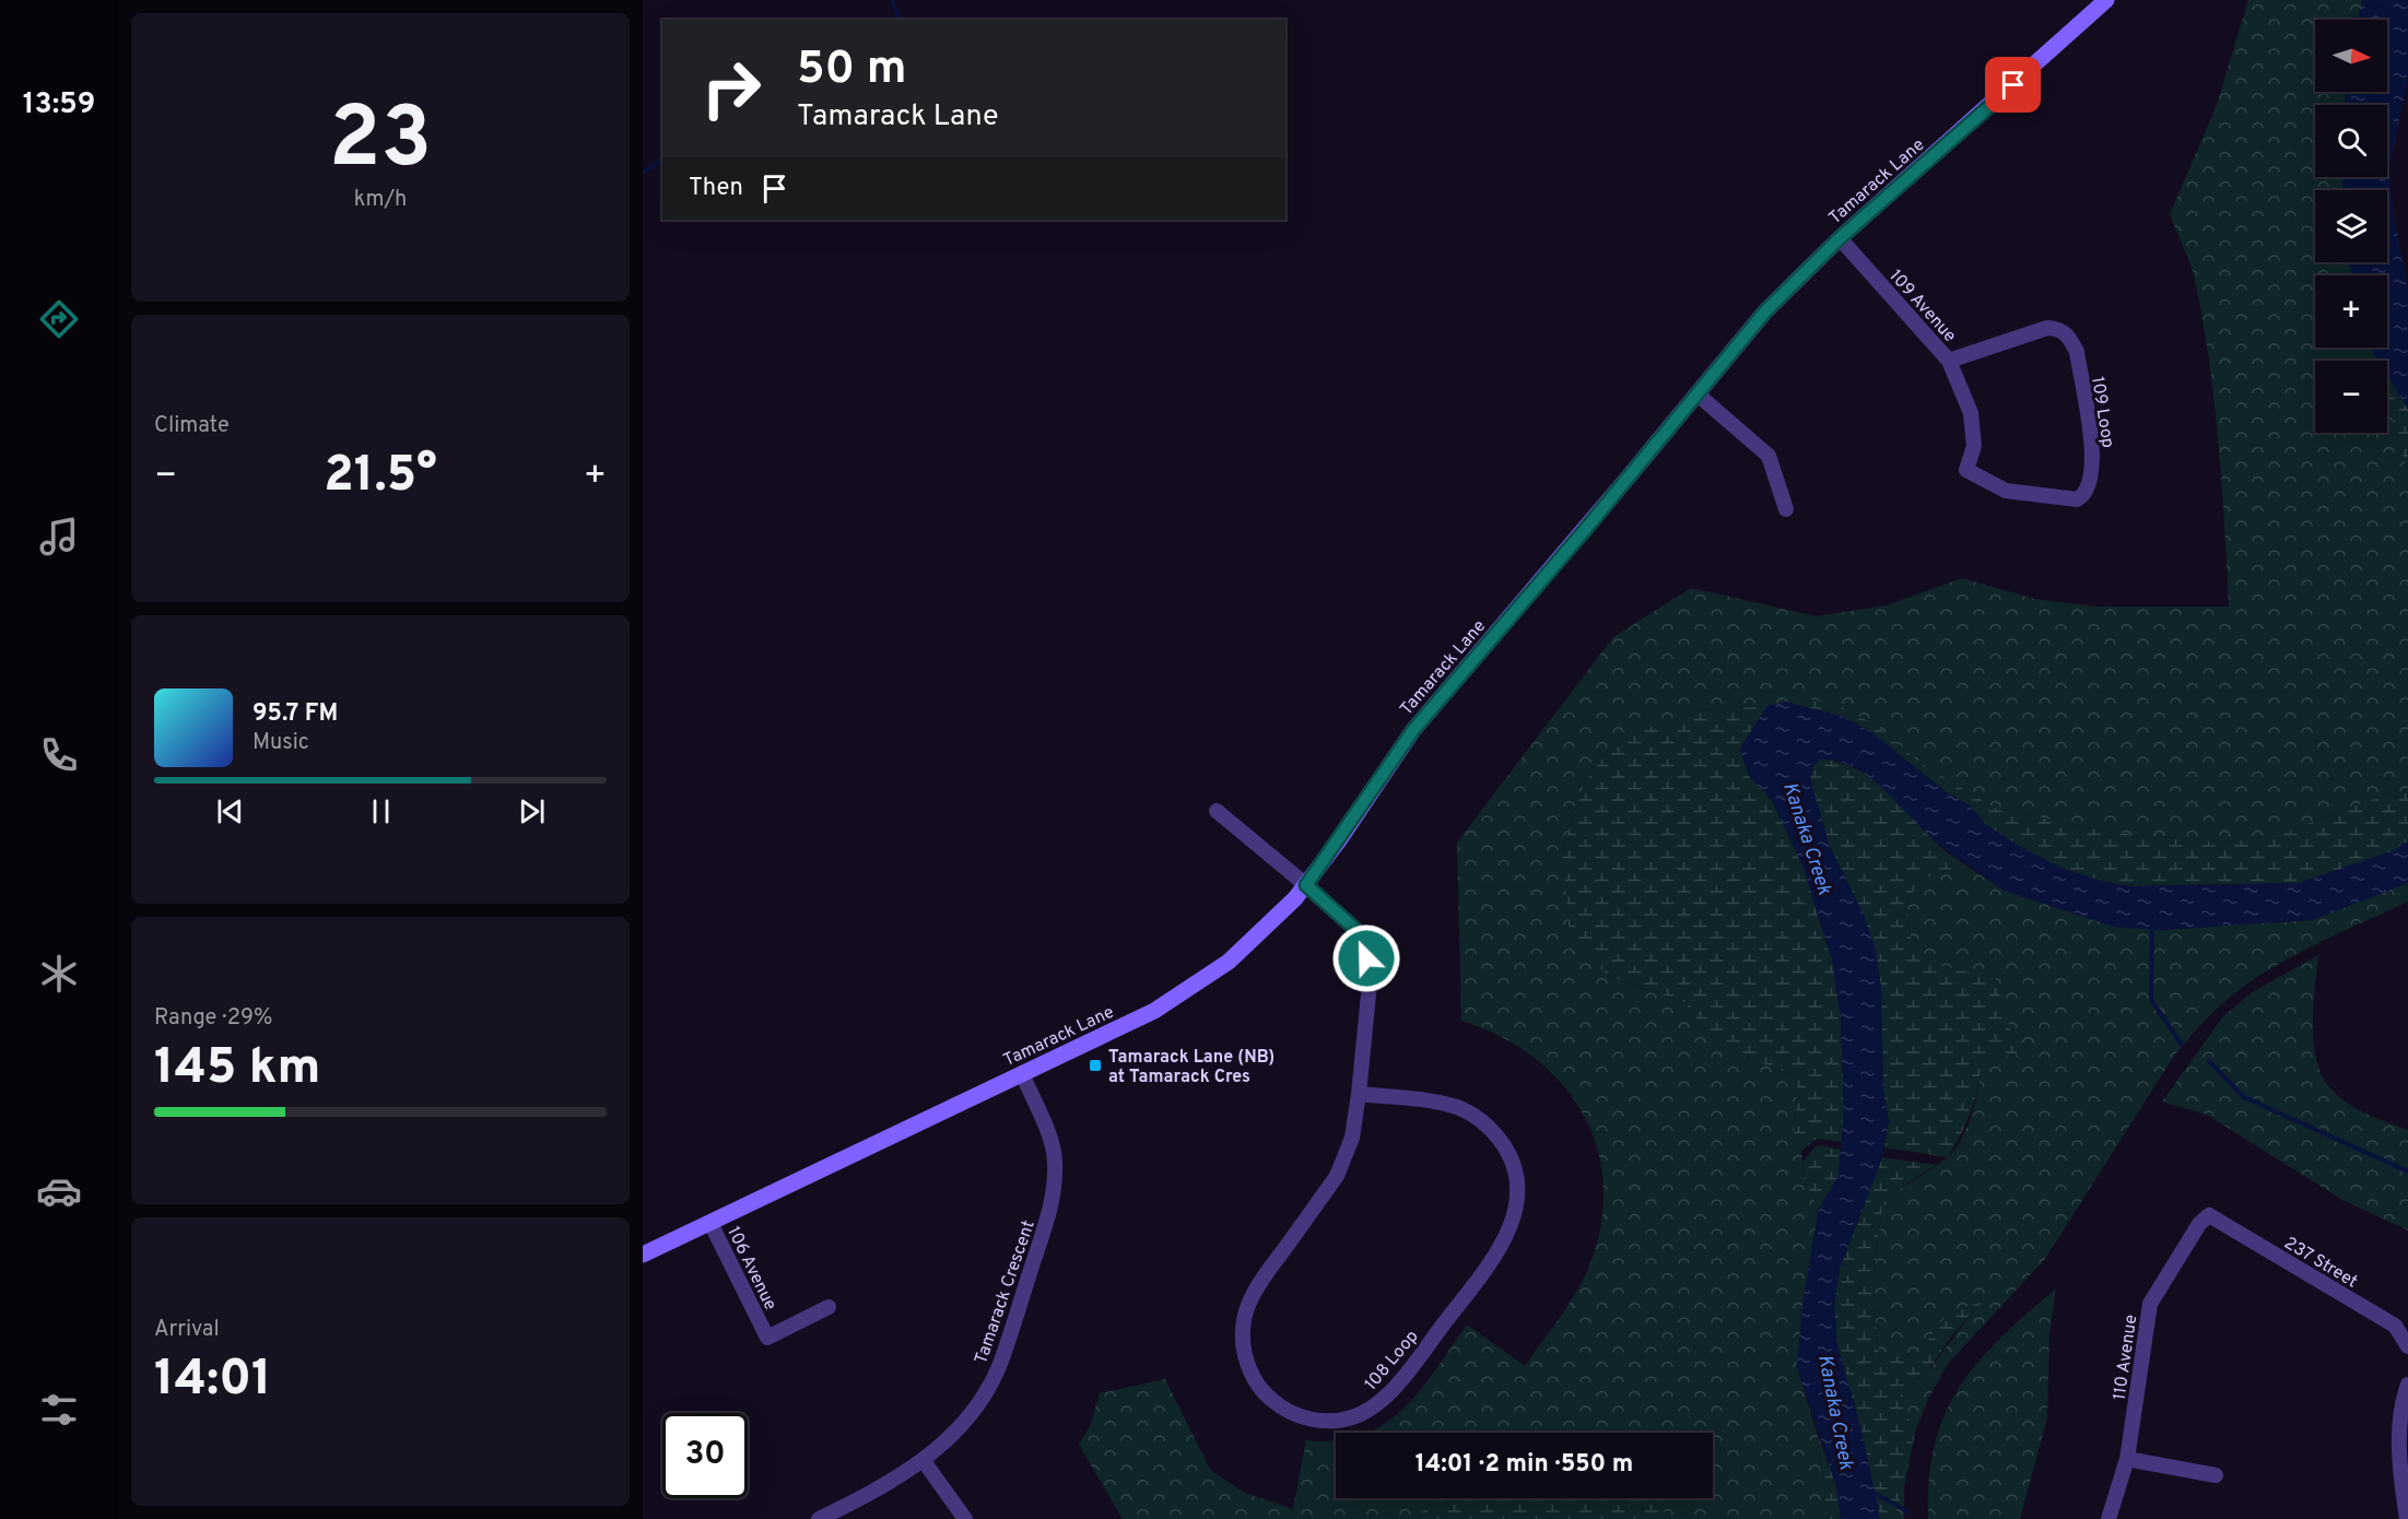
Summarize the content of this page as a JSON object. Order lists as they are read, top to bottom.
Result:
{
  "streets": {
    "street": [
      "Tamarack Lane",
      "109 Avenue",
      "109 Loop",
      "237 Street",
      "106 Avenue",
      "Tamarack Crescent",
      "110 Avenue",
      "108 Loop"
    ]
  },
  "crossings": [
    ["Tamarack Lane", "109 Avenue"],
    ["Tamarack Lane", "106 Avenue"],
    ["Tamarack Lane", "Tamarack Crescent"],
    ["Tamarack Lane", "108 Loop"],
    ["109 Avenue", "109 Loop"],
    ["237 Street", "110 Avenue"]
  ],
  "water": ["Kanaka Creek"],
  "places": {
    "transit": ["Tamarack Lane (NB) at Tamarack Cres"]
  },
  "north": "right",
  "page": {
    "tabs": "13:59",
    "tile": [
      ["23", "km/h"],
      "Climate",
      ["Range · 29%", "145 km"],
      ["Arrival", "14:01"]
    ],
    "map_buttons": ["+", "−"],
    "turn": ["50 m", "Tamarack Lane"],
    "then": "Then",
    "heat": ["−", "21.5°", "+"],
    "song": ["95.7 FM", "Music"],
    "limit": "30",
    "trip": "14:01 · 2 min · 550 m"
  }
}
